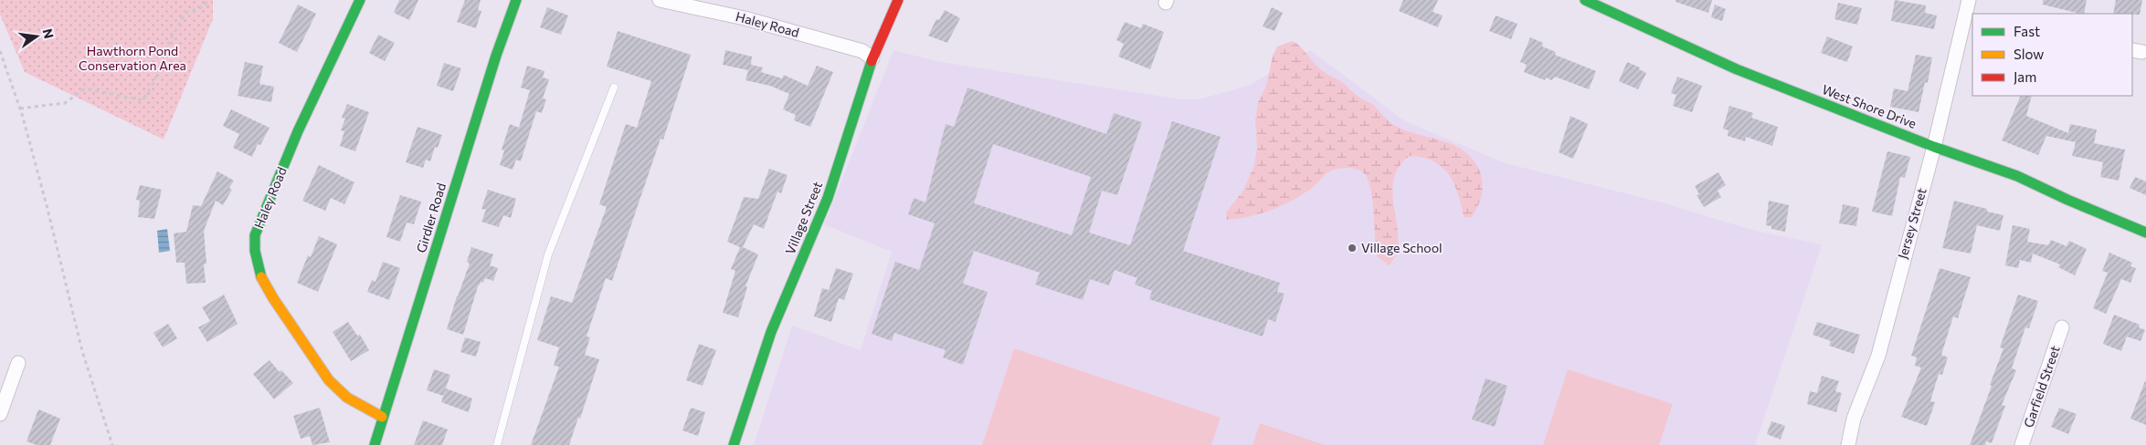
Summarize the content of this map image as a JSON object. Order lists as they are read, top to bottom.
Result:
{
  "streets": {
    "main road": [
      "Haley Road",
      "West Shore Drive",
      "Girdler Road",
      "Village Street"
    ],
    "street": ["Jersey Street", "Garfield Street"]
  },
  "crossings": [
    ["Haley Road", "Girdler Road"],
    ["Haley Road", "Village Street"],
    ["West Shore Drive", "Jersey Street"]
  ],
  "parks": ["Hawthorn Pond Conservation Area"],
  "places": ["Village School"],
  "legend": ["Fast", "Slow", "Jam"],
  "north": "right"
}
